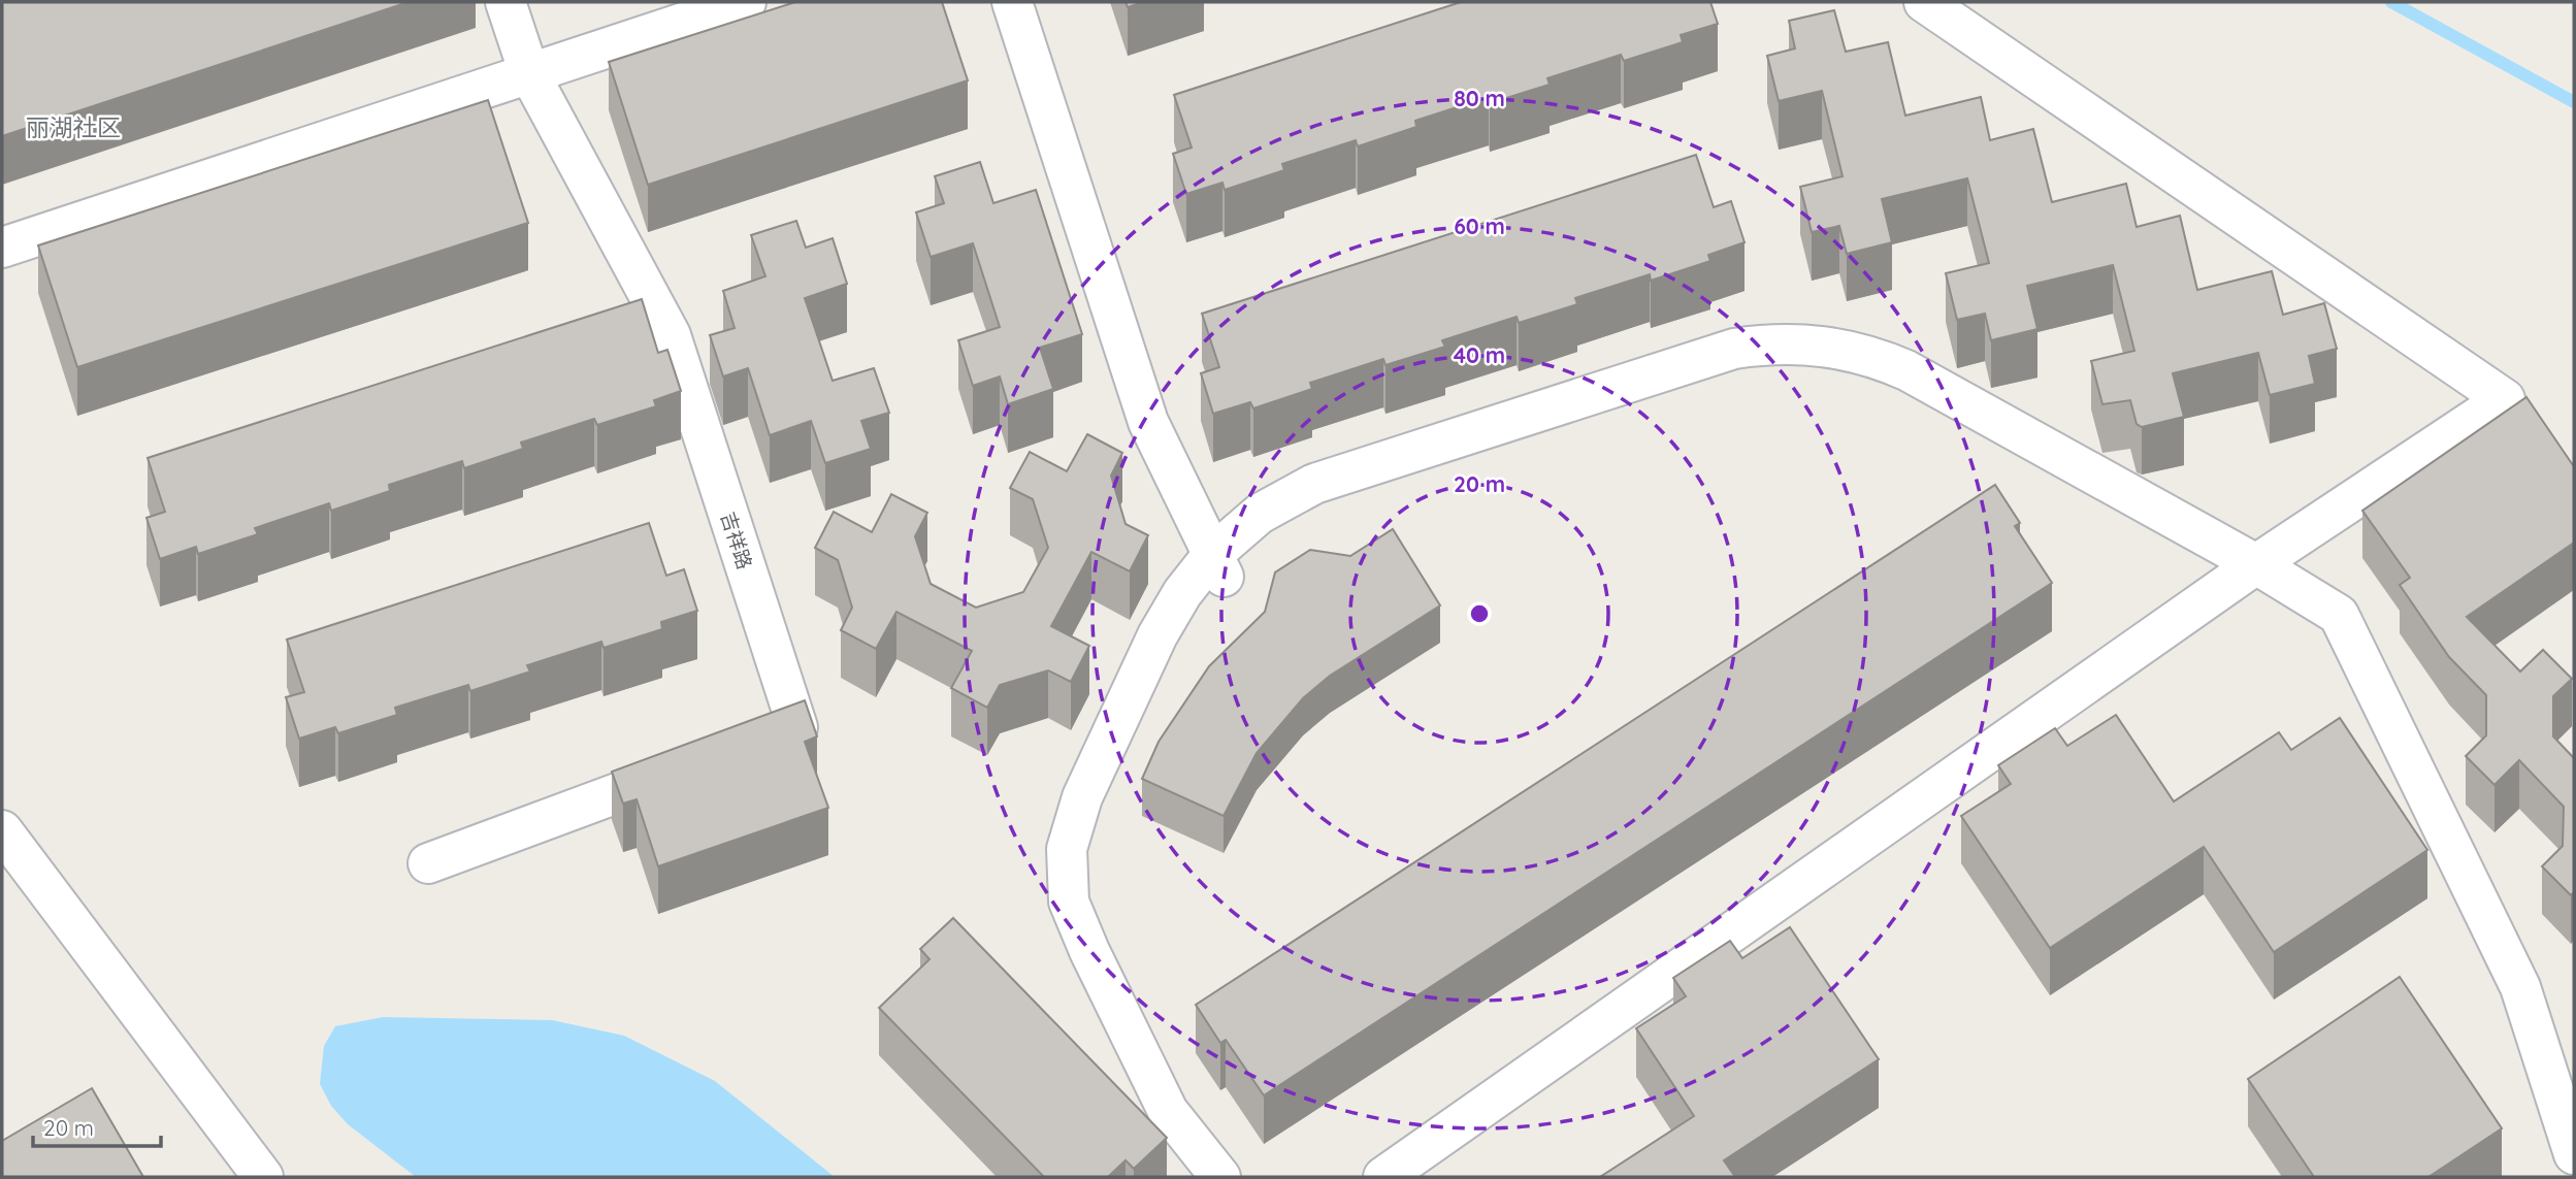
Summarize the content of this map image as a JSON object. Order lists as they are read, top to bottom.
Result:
{
  "streets": {
    "street": ["吉祥路"]
  },
  "districts": ["丽湖社区"],
  "scale_bar": "20 m",
  "rings": [
    "80 m",
    "60 m",
    "40 m",
    "20 m"
  ]
}
